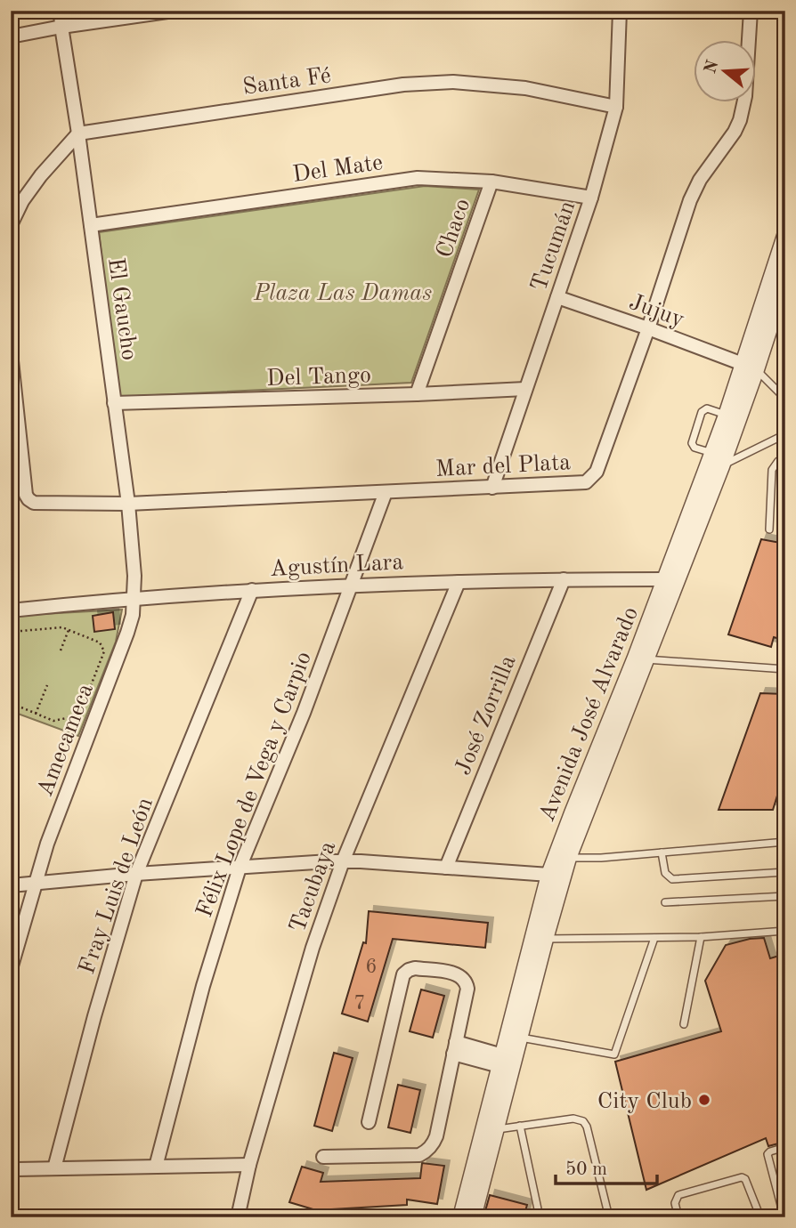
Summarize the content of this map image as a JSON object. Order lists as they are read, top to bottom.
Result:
{
  "streets": {
    "street": [
      "Santa Fé",
      "Del Mate",
      "Chaco",
      "Tucumán",
      "El Gaucho",
      "Jujuy",
      "Del Tango",
      "Mar del Plata",
      "Agustín Lara",
      "Avenida José Alvarado",
      "José Zorrilla",
      "Amecameca",
      "Félix Lope de Vega y Carpio",
      "Fray Luis de León",
      "Tacubaya"
    ]
  },
  "crossings": [
    ["Santa Fé", "Tucumán"],
    ["Santa Fé", "El Gaucho"],
    ["Del Mate", "Chaco"],
    ["Del Mate", "Tucumán"],
    ["Del Mate", "El Gaucho"],
    ["Chaco", "Del Tango"],
    ["Tucumán", "Jujuy"],
    ["Tucumán", "Del Tango"],
    ["Tucumán", "Mar del Plata"],
    ["El Gaucho", "Del Tango"],
    ["El Gaucho", "Mar del Plata"],
    ["El Gaucho", "Agustín Lara"],
    ["El Gaucho", "Amecameca"],
    ["Jujuy", "Mar del Plata"],
    ["Jujuy", "Avenida José Alvarado"],
    ["Mar del Plata", "Félix Lope de Vega y Carpio"],
    ["Agustín Lara", "Avenida José Alvarado"],
    ["Agustín Lara", "José Zorrilla"],
    ["Agustín Lara", "Amecameca"],
    ["Agustín Lara", "Félix Lope de Vega y Carpio"],
    ["Agustín Lara", "Fray Luis de León"],
    ["Agustín Lara", "Tacubaya"]
  ],
  "parks": ["Plaza Las Damas"],
  "places": ["City Club"],
  "house_numbers": ["6", "7"],
  "scale_bar": "50 m",
  "north": "left"
}
